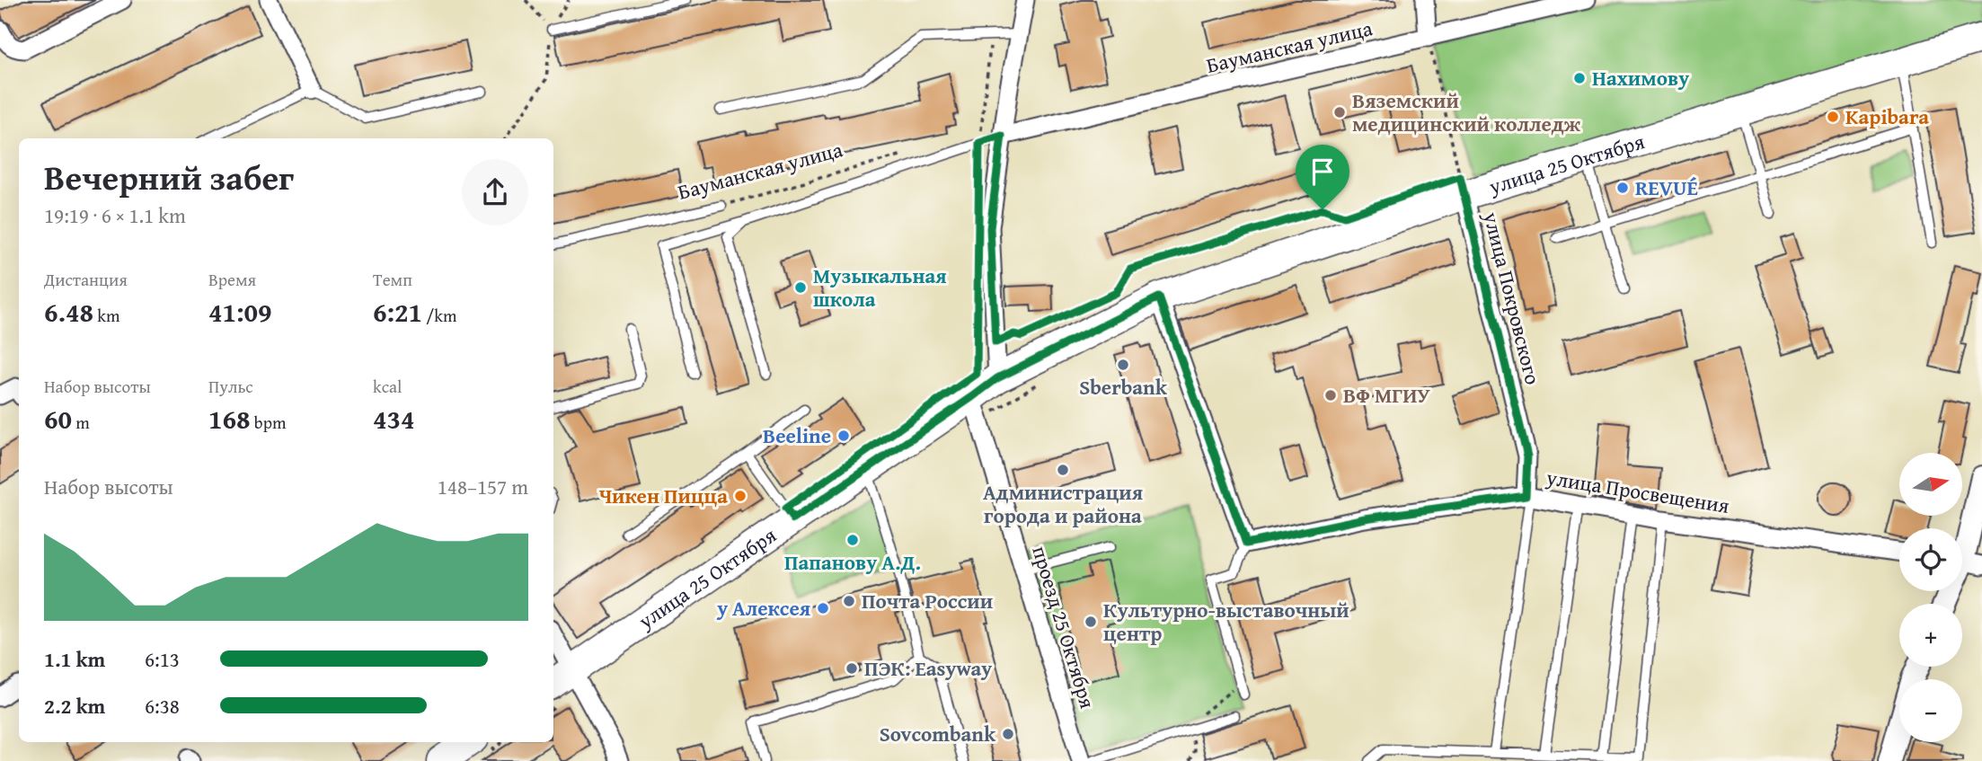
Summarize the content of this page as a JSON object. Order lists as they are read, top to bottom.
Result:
{
  "streets": {
    "main road": ["улица 25 Октября"],
    "street": [
      "Бауманская улица",
      "улица Покровского",
      "улица Просвещения",
      "проезд 25 Октября"
    ]
  },
  "crossings": [
    ["Бауманская улица", "улица Покровского"],
    ["Бауманская улица", "проезд 25 Октября"],
    ["улица 25 Октября", "улица Покровского"],
    ["улица 25 Октября", "проезд 25 Октября"],
    ["улица Покровского", "улица Просвещения"]
  ],
  "places": [
    "Нахимову",
    "Вяземский медицинский колледж",
    "Kapibara",
    "REVUÉ",
    "Музыкальная школа",
    "Sberbank",
    "ВФ МГИУ",
    "Beeline",
    "Администрация города и района",
    "Чикен Пицца",
    "Папанову А.Д.",
    "Почта России",
    "у Алексея",
    "Культурно-выставочный центр",
    "ПЭК: Easyway",
    "Sovcombank"
  ],
  "north": "right",
  "page": {
    "heading": ["Вечерний забег", "19:19 · 6 × 1.1 km"],
    "stats": [
      ["Дистанция", "6.48 km"],
      ["Время", "41:09"],
      ["Темп", "6:21 /km"],
      ["Набор высоты", "60 m"],
      ["Пульс", "168 bpm"],
      ["kcal", "434"]
    ],
    "map_buttons": ["+", "−"],
    "chart": ["Набор высоты", "148–157 m"],
    "list": [
      {
        "name": "1.1 km",
        "note": "6:13"
      },
      {
        "name": "2.2 km",
        "note": "6:38"
      }
    ]
  }
}
